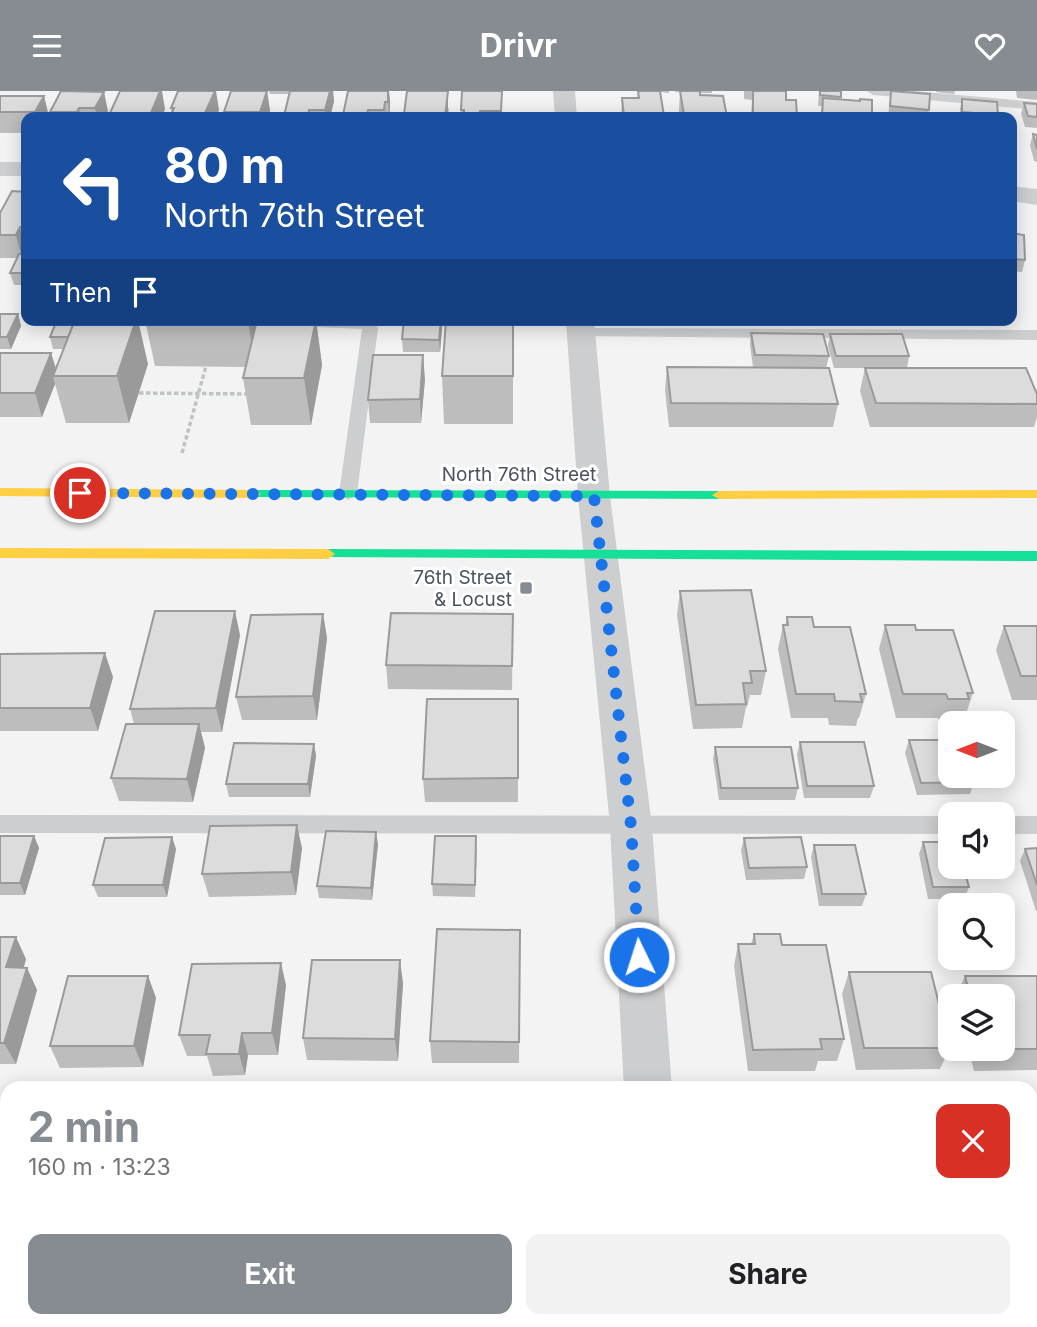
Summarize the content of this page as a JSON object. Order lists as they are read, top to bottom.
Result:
{
  "streets": {
    "main road": ["North 76th Street"]
  },
  "places": {
    "transit": ["76th Street & Locust"]
  },
  "north": "left",
  "page": {
    "header": "Drivr",
    "turn": ["80 m", "North 76th Street"],
    "then": "Then",
    "heading": ["2 min", "160 m · 13:23"],
    "buttons": ["Exit", "Share"]
  }
}
